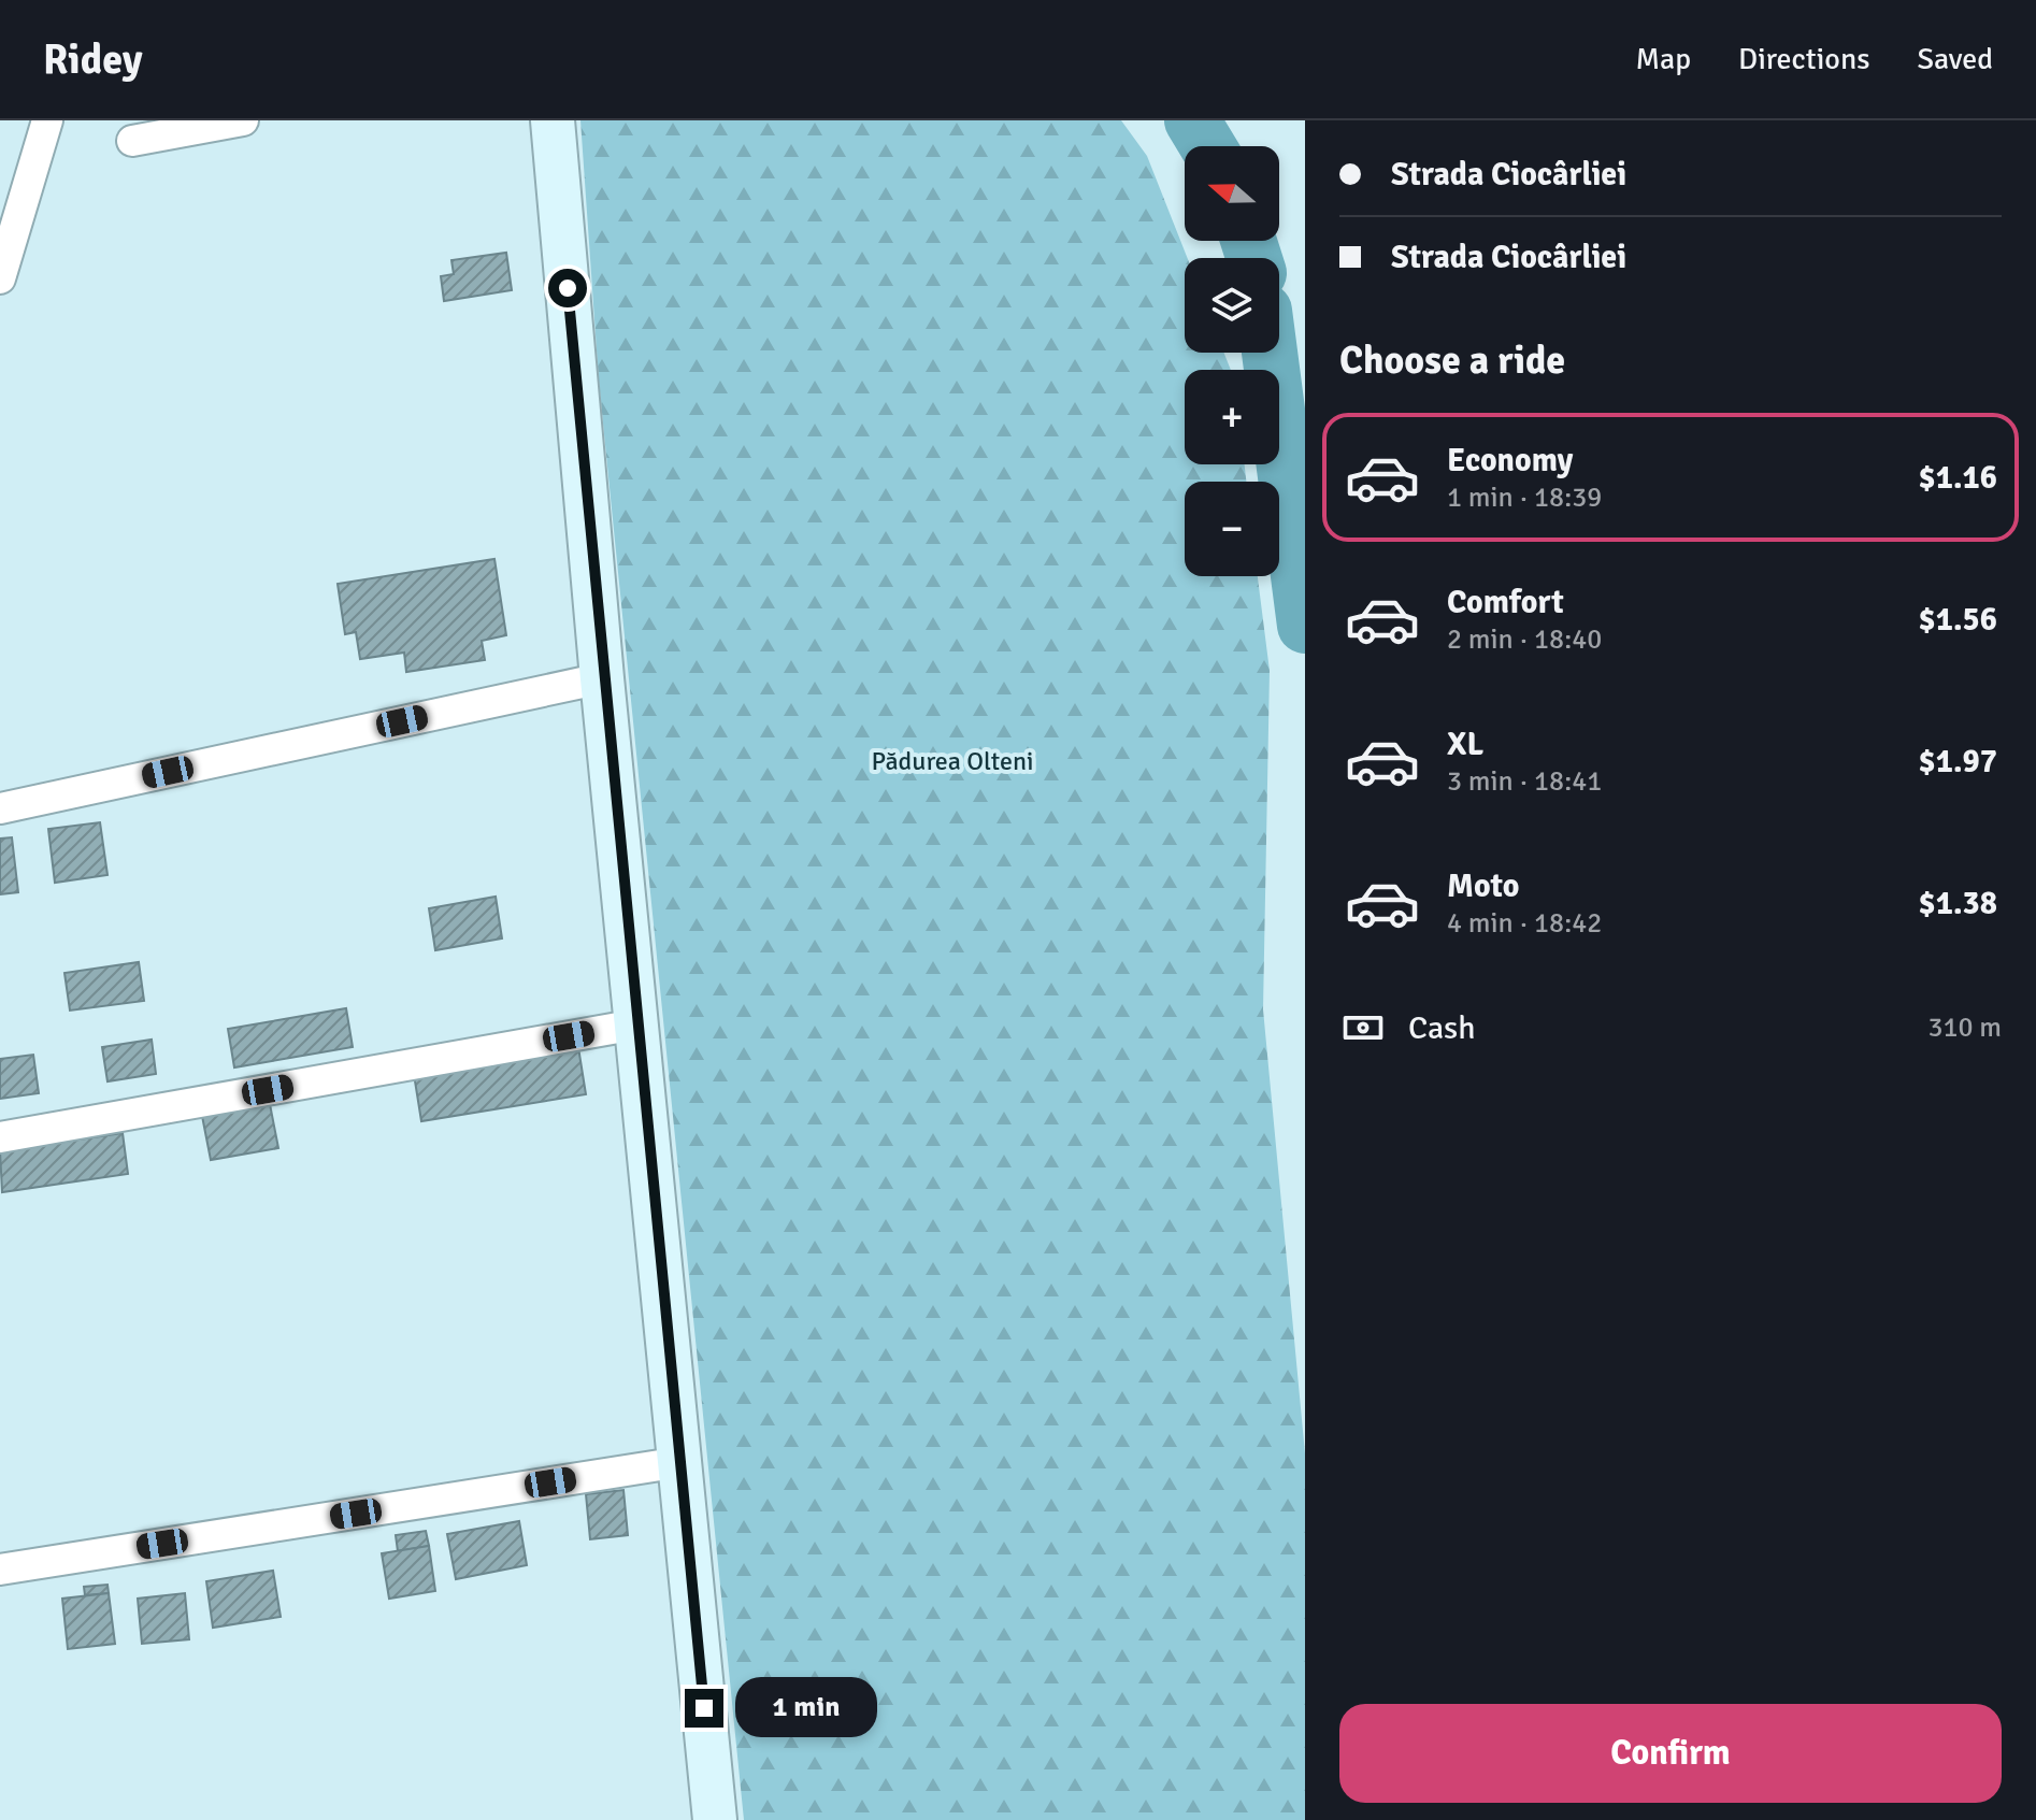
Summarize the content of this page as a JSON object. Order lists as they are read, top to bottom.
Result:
{
  "parks": ["Pădurea Olteni"],
  "north": "left",
  "page": {
    "header": "Ridey",
    "nav": ["Map", "Directions", "Saved"],
    "banner": ["Strada Ciocârliei", "Strada Ciocârliei"],
    "map_buttons": ["+", "−"],
    "heading": "Choose a ride",
    "list": [
      {
        "name": "Economy",
        "note": "1 min · 18:39",
        "value": "$1.16"
      },
      {
        "name": "Comfort",
        "note": "2 min · 18:40",
        "value": "$1.56"
      },
      {
        "name": "XL",
        "note": "3 min · 18:41",
        "value": "$1.97"
      },
      {
        "name": "Moto",
        "note": "4 min · 18:42",
        "value": "$1.38"
      }
    ],
    "pay": ["Cash", "310 m"],
    "bubble": "1 min",
    "buttons": "Confirm"
  }
}
